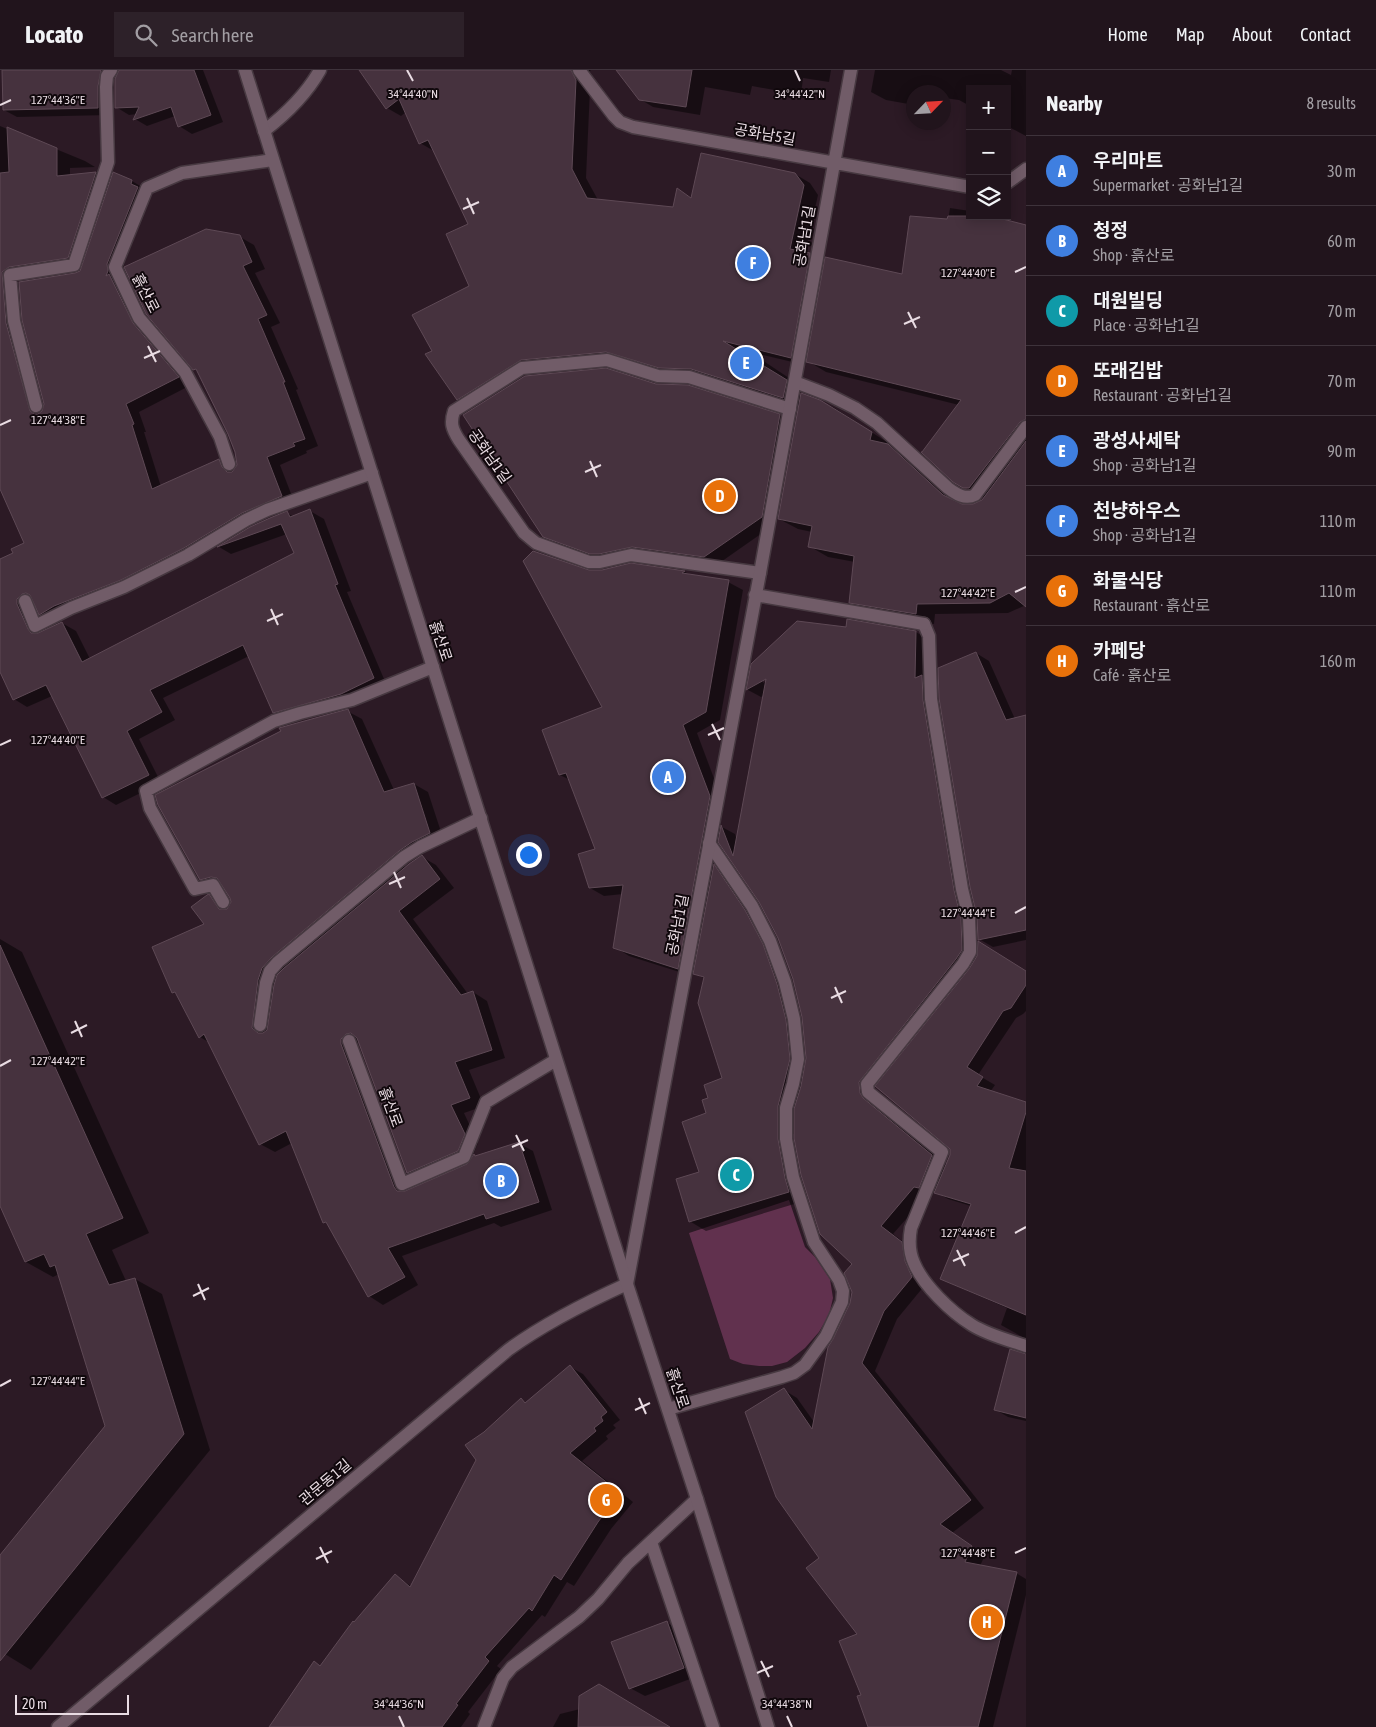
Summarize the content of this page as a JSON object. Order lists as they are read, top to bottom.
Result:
{
  "streets": {
    "street": [
      "공화남5길",
      "공화남1길",
      "흙산로",
      "관문동1길"
    ]
  },
  "crossings": [
    ["공화남5길", "공화남1길"],
    ["공화남1길", "흙산로"],
    ["공화남1길", "관문동1길"],
    ["흙산로", "관문동1길"]
  ],
  "scale_bar": "20 m",
  "north": "top right",
  "page": {
    "header": "Locato",
    "search": "Search here",
    "nav": [
      "Home",
      "Map",
      "About",
      "Contact"
    ],
    "heading": ["Nearby", "8 results"],
    "map_buttons": ["+", "−"],
    "list": [
      {
        "mark": "A",
        "name": "우리마트",
        "note": "Supermarket · 공화남1길",
        "value": "30 m"
      },
      {
        "mark": "B",
        "name": "청정",
        "note": "Shop · 흙산로",
        "value": "60 m"
      },
      {
        "mark": "C",
        "name": "대원빌딩",
        "note": "Place · 공화남1길",
        "value": "70 m"
      },
      {
        "mark": "D",
        "name": "또래김밥",
        "note": "Restaurant · 공화남1길",
        "value": "70 m"
      },
      {
        "mark": "E",
        "name": "광성사세탁",
        "note": "Shop · 공화남1길",
        "value": "90 m"
      },
      {
        "mark": "F",
        "name": "천냥하우스",
        "note": "Shop · 공화남1길",
        "value": "110 m"
      },
      {
        "mark": "G",
        "name": "화물식당",
        "note": "Restaurant · 흙산로",
        "value": "110 m"
      },
      {
        "mark": "H",
        "name": "카페당",
        "note": "Café · 흙산로",
        "value": "160 m"
      }
    ],
    "pins": [
      "F",
      "E",
      "D",
      "A",
      "C",
      "B",
      "G",
      "H"
    ],
    "scale": "20 m"
  },
  "coordinates": [
    "34°44'40\"N",
    "34°44'42\"N",
    "127°44'36\"E",
    "127°44'40\"E",
    "127°44'38\"E",
    "127°44'42\"E",
    "127°44'44\"E",
    "127°44'46\"E",
    "127°44'48\"E",
    "34°44'36\"N",
    "34°44'38\"N"
  ]
}
